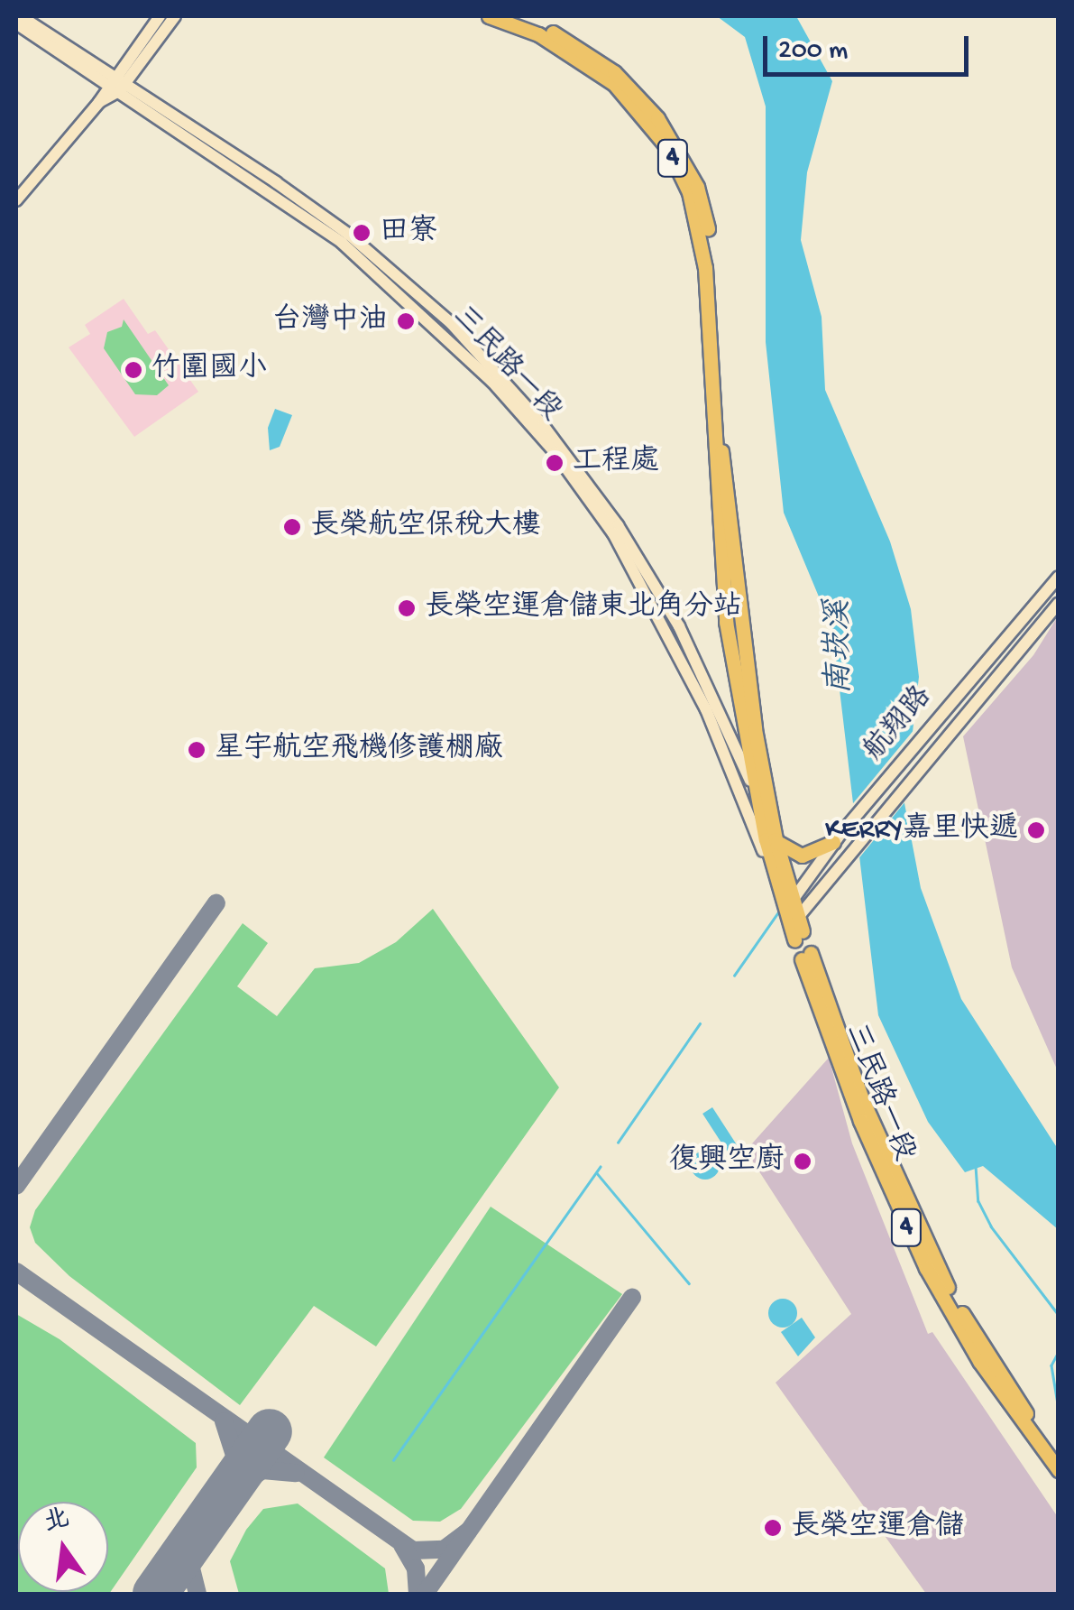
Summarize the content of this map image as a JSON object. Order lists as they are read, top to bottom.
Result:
{
  "streets": {
    "main road": ["4", "三民路一段"],
    "street": ["航翔路"]
  },
  "crossings": [
    ["4", "三民路一段"],
    ["4", "航翔路"],
    ["三民路一段", "航翔路"]
  ],
  "water": ["南崁溪"],
  "places": [
    "田寮",
    "台灣中油",
    "竹圍國小",
    "工程處",
    "長榮航空保稅大樓",
    "長榮空運倉儲東北角分站",
    "星宇航空飛機修護棚廠",
    "KERRY嘉里快遞",
    "復興空廚",
    "長榮空運倉儲"
  ],
  "scale_bar": "200 m",
  "north": "top"
}
